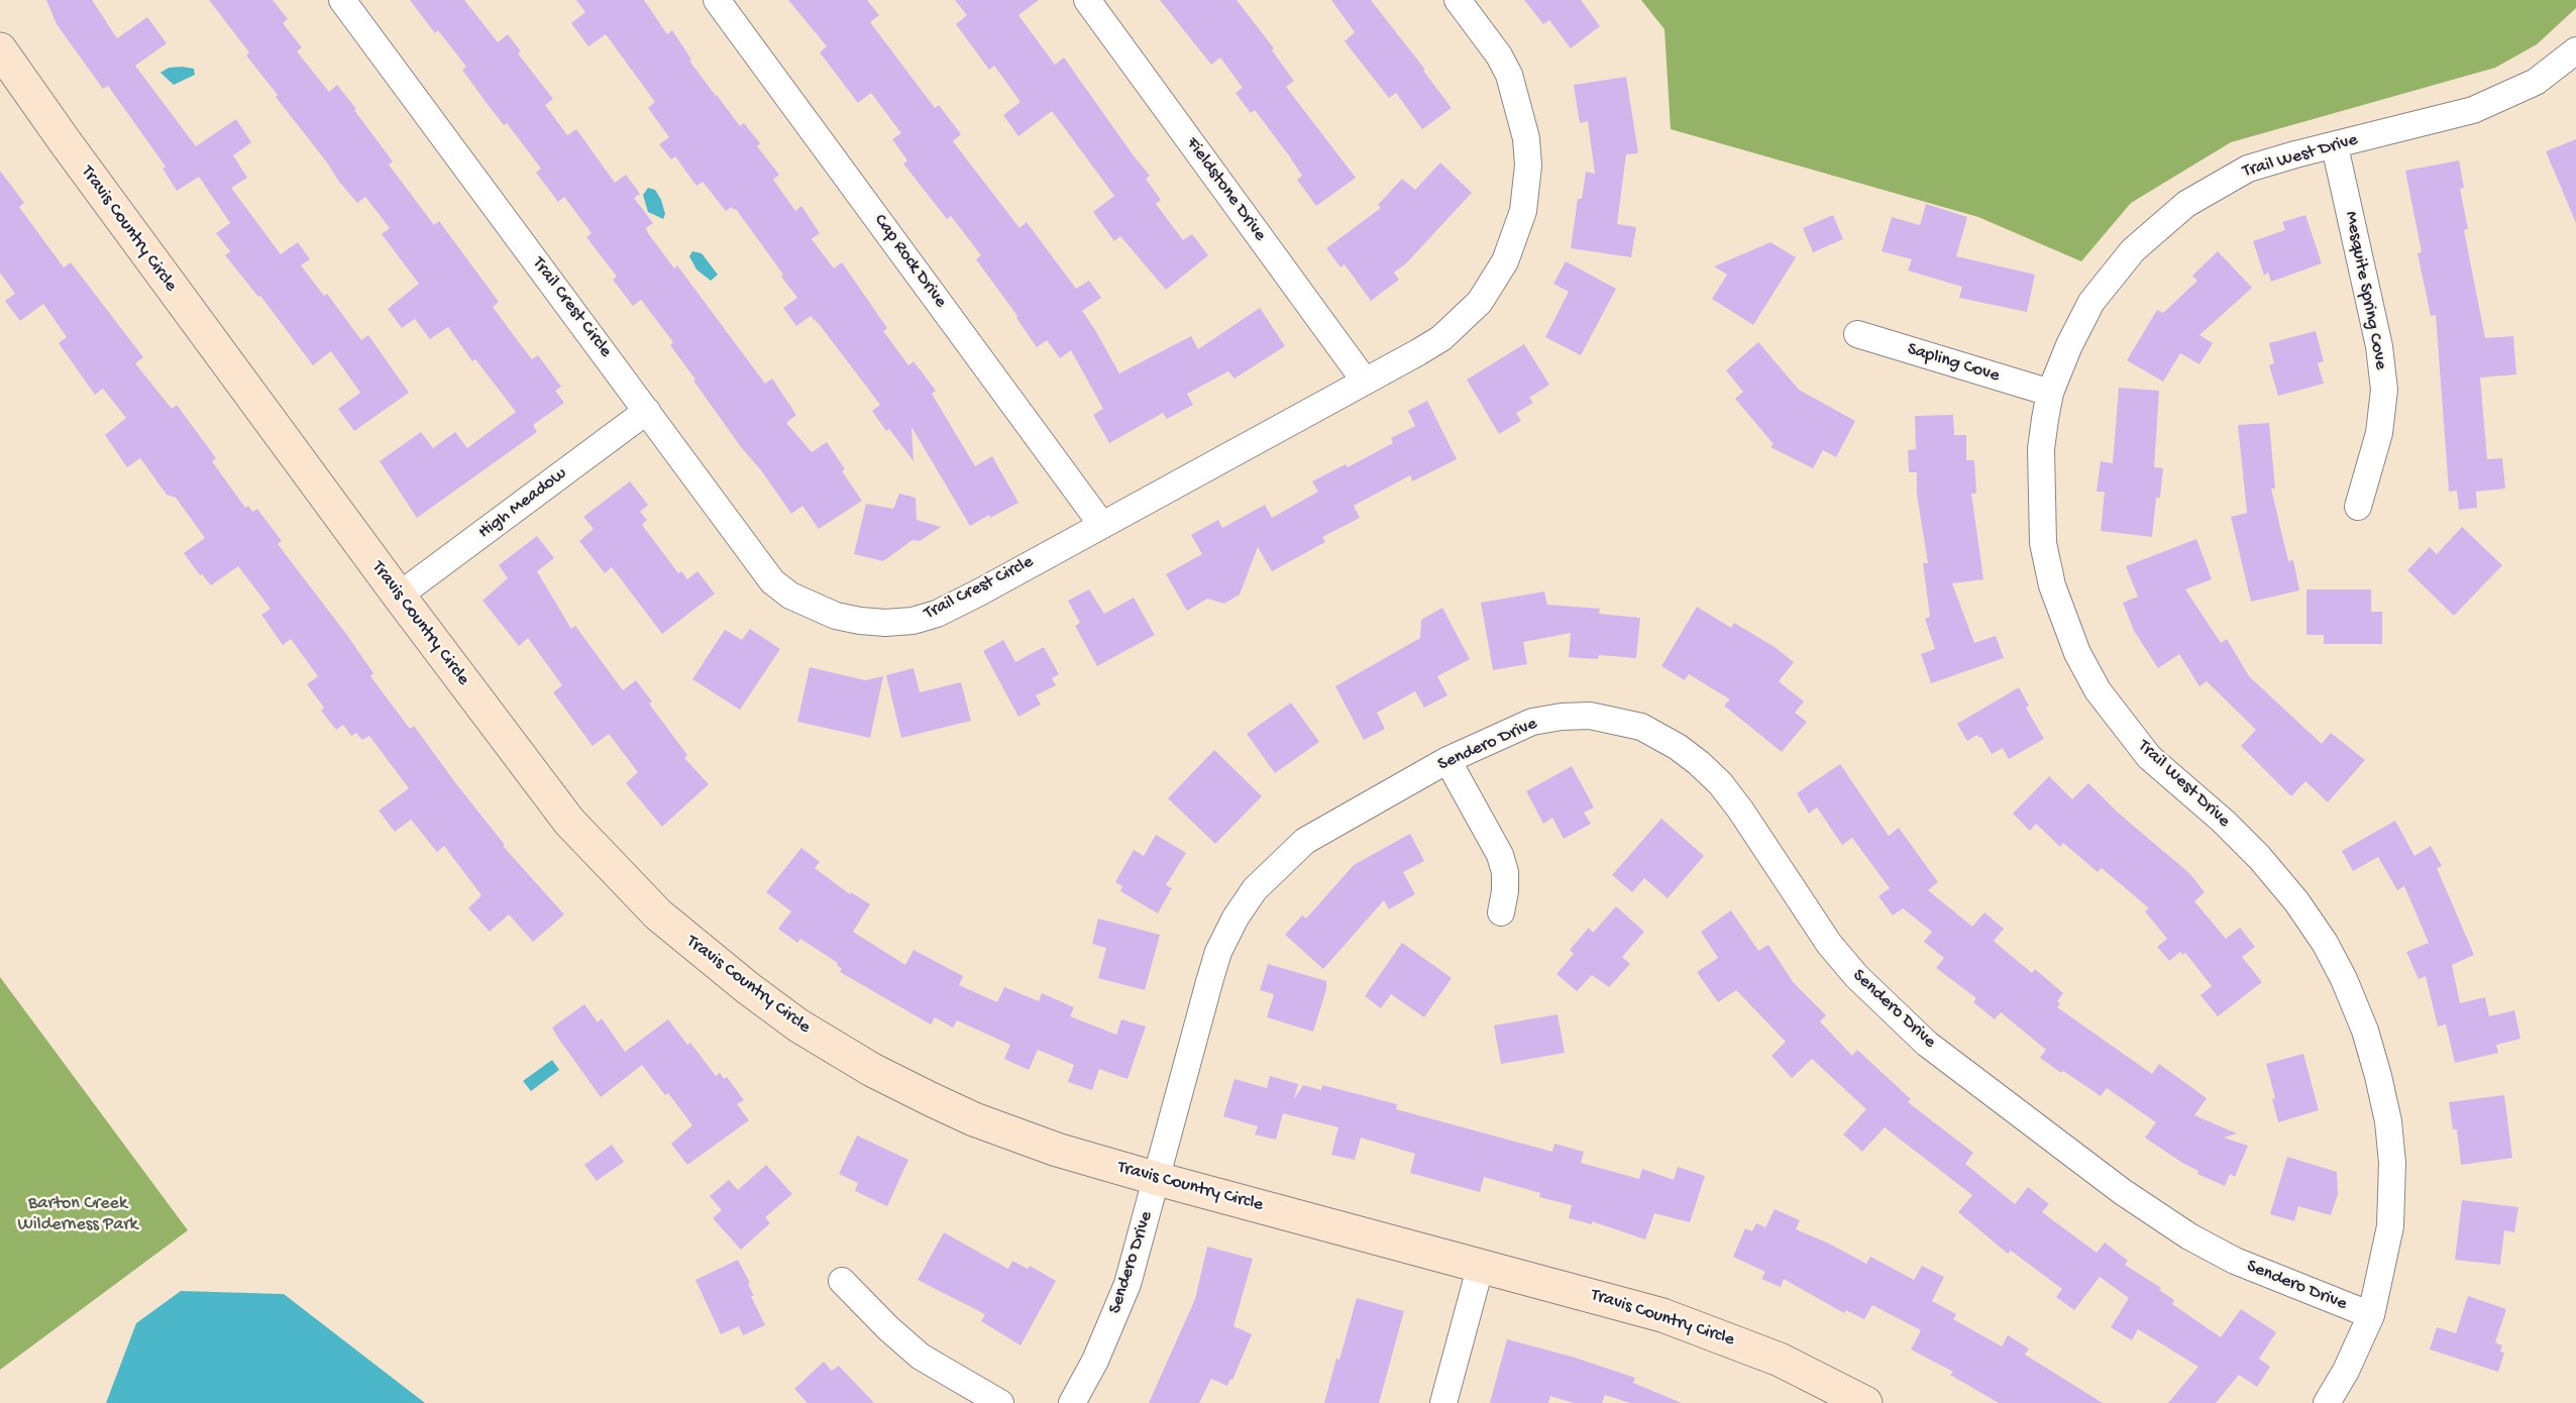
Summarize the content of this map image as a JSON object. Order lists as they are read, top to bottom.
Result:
{
  "streets": {
    "street": [
      "Trail West Drive",
      "Fieldstone Drive",
      "Travis Country Circle",
      "Cap Rock Drive",
      "Mesquite Spring Cove",
      "Trail Crest Circle",
      "Sapling Cove",
      "High Meadow",
      "Sendero Drive"
    ]
  },
  "crossings": [
    ["Trail West Drive", "Mesquite Spring Cove"],
    ["Trail West Drive", "Sapling Cove"],
    ["Trail West Drive", "Sendero Drive"],
    ["Fieldstone Drive", "Trail Crest Circle"],
    ["Travis Country Circle", "High Meadow"],
    ["Travis Country Circle", "Sendero Drive"],
    ["Cap Rock Drive", "Trail Crest Circle"],
    ["Trail Crest Circle", "High Meadow"]
  ],
  "parks": ["Barton Creek Wilderness Park"]
}
